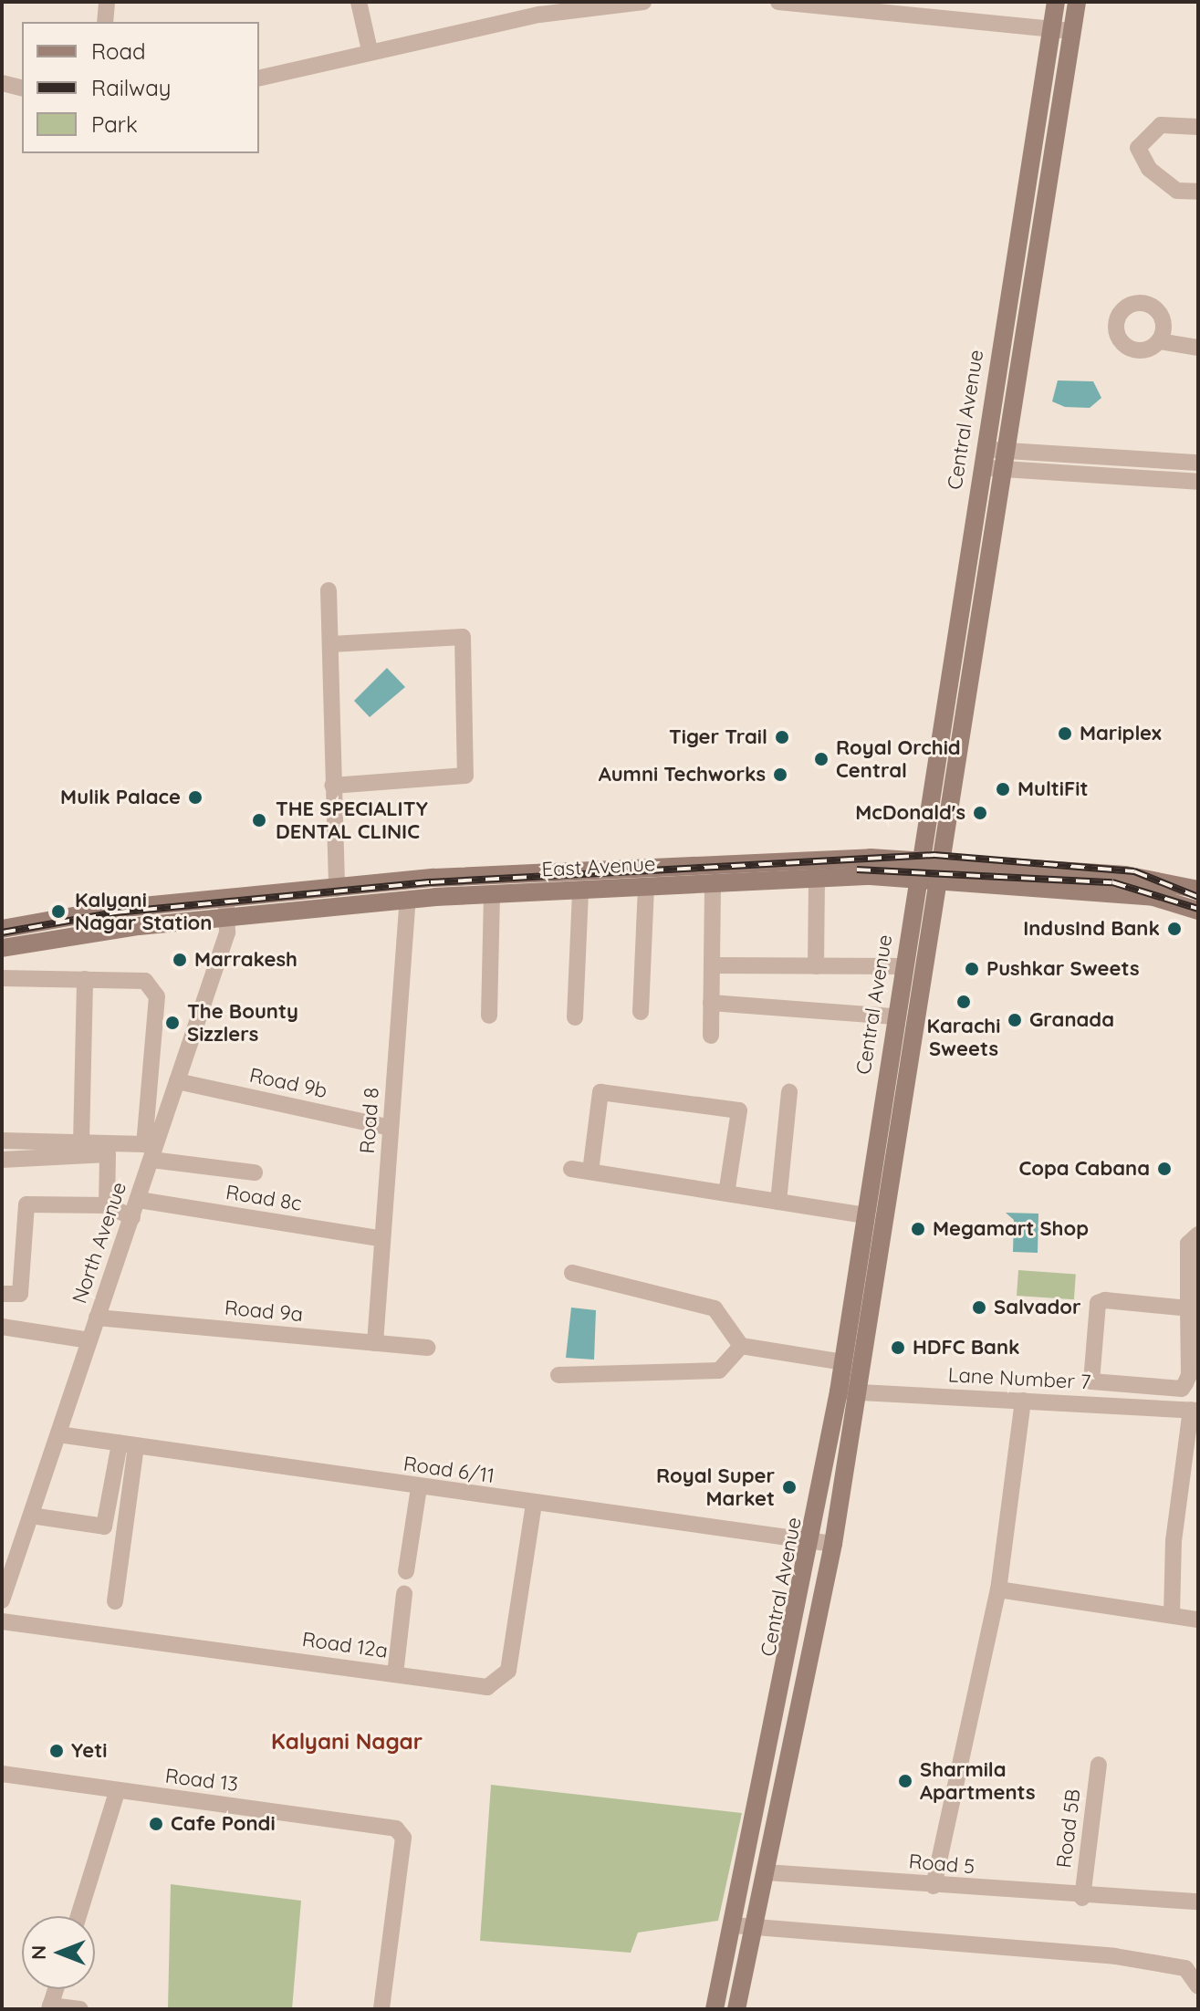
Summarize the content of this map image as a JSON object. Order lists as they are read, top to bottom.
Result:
{
  "streets": {
    "street": [
      "Central Avenue",
      "East Avenue",
      "Road 9b",
      "Road 8",
      "Road 8c",
      "North Avenue",
      "Road 9a",
      "Lane Number 7",
      "Road 6/11",
      "Road 12a",
      "Road 13",
      "Road 5B",
      "Road 5"
    ]
  },
  "crossings": [
    ["Central Avenue", "East Avenue"],
    ["Central Avenue", "Lane Number 7"],
    ["Central Avenue", "Road 6/11"],
    ["Central Avenue", "Road 5"],
    ["East Avenue", "Road 8"],
    ["East Avenue", "North Avenue"],
    ["Road 9b", "Road 8"],
    ["Road 9b", "North Avenue"],
    ["Road 8", "Road 8c"],
    ["Road 8", "Road 9a"],
    ["Road 8c", "North Avenue"],
    ["North Avenue", "Road 9a"],
    ["North Avenue", "Road 6/11"],
    ["Road 6/11", "Road 12a"],
    ["Road 5B", "Road 5"]
  ],
  "districts": ["Kalyani Nagar"],
  "places": [
    "Mariplex",
    "Tiger Trail",
    "Royal Orchid Central",
    "Aumni Techworks",
    "MultiFit",
    "Mulik Palace",
    "McDonald's",
    "THE SPECIALITY DENTAL CLINIC",
    "Kalyani Nagar Station",
    "IndusInd Bank",
    "Marrakesh",
    "Pushkar Sweets",
    "Karachi Sweets",
    "Granada",
    "The Bounty Sizzlers",
    "Copa Cabana",
    "Megamart Shop",
    "Salvador",
    "HDFC Bank",
    "Royal Super Market",
    "Yeti",
    "Sharmila Apartments",
    "Cafe Pondi"
  ],
  "legend": ["Road", "Railway", "Park"],
  "north": "left"
}
